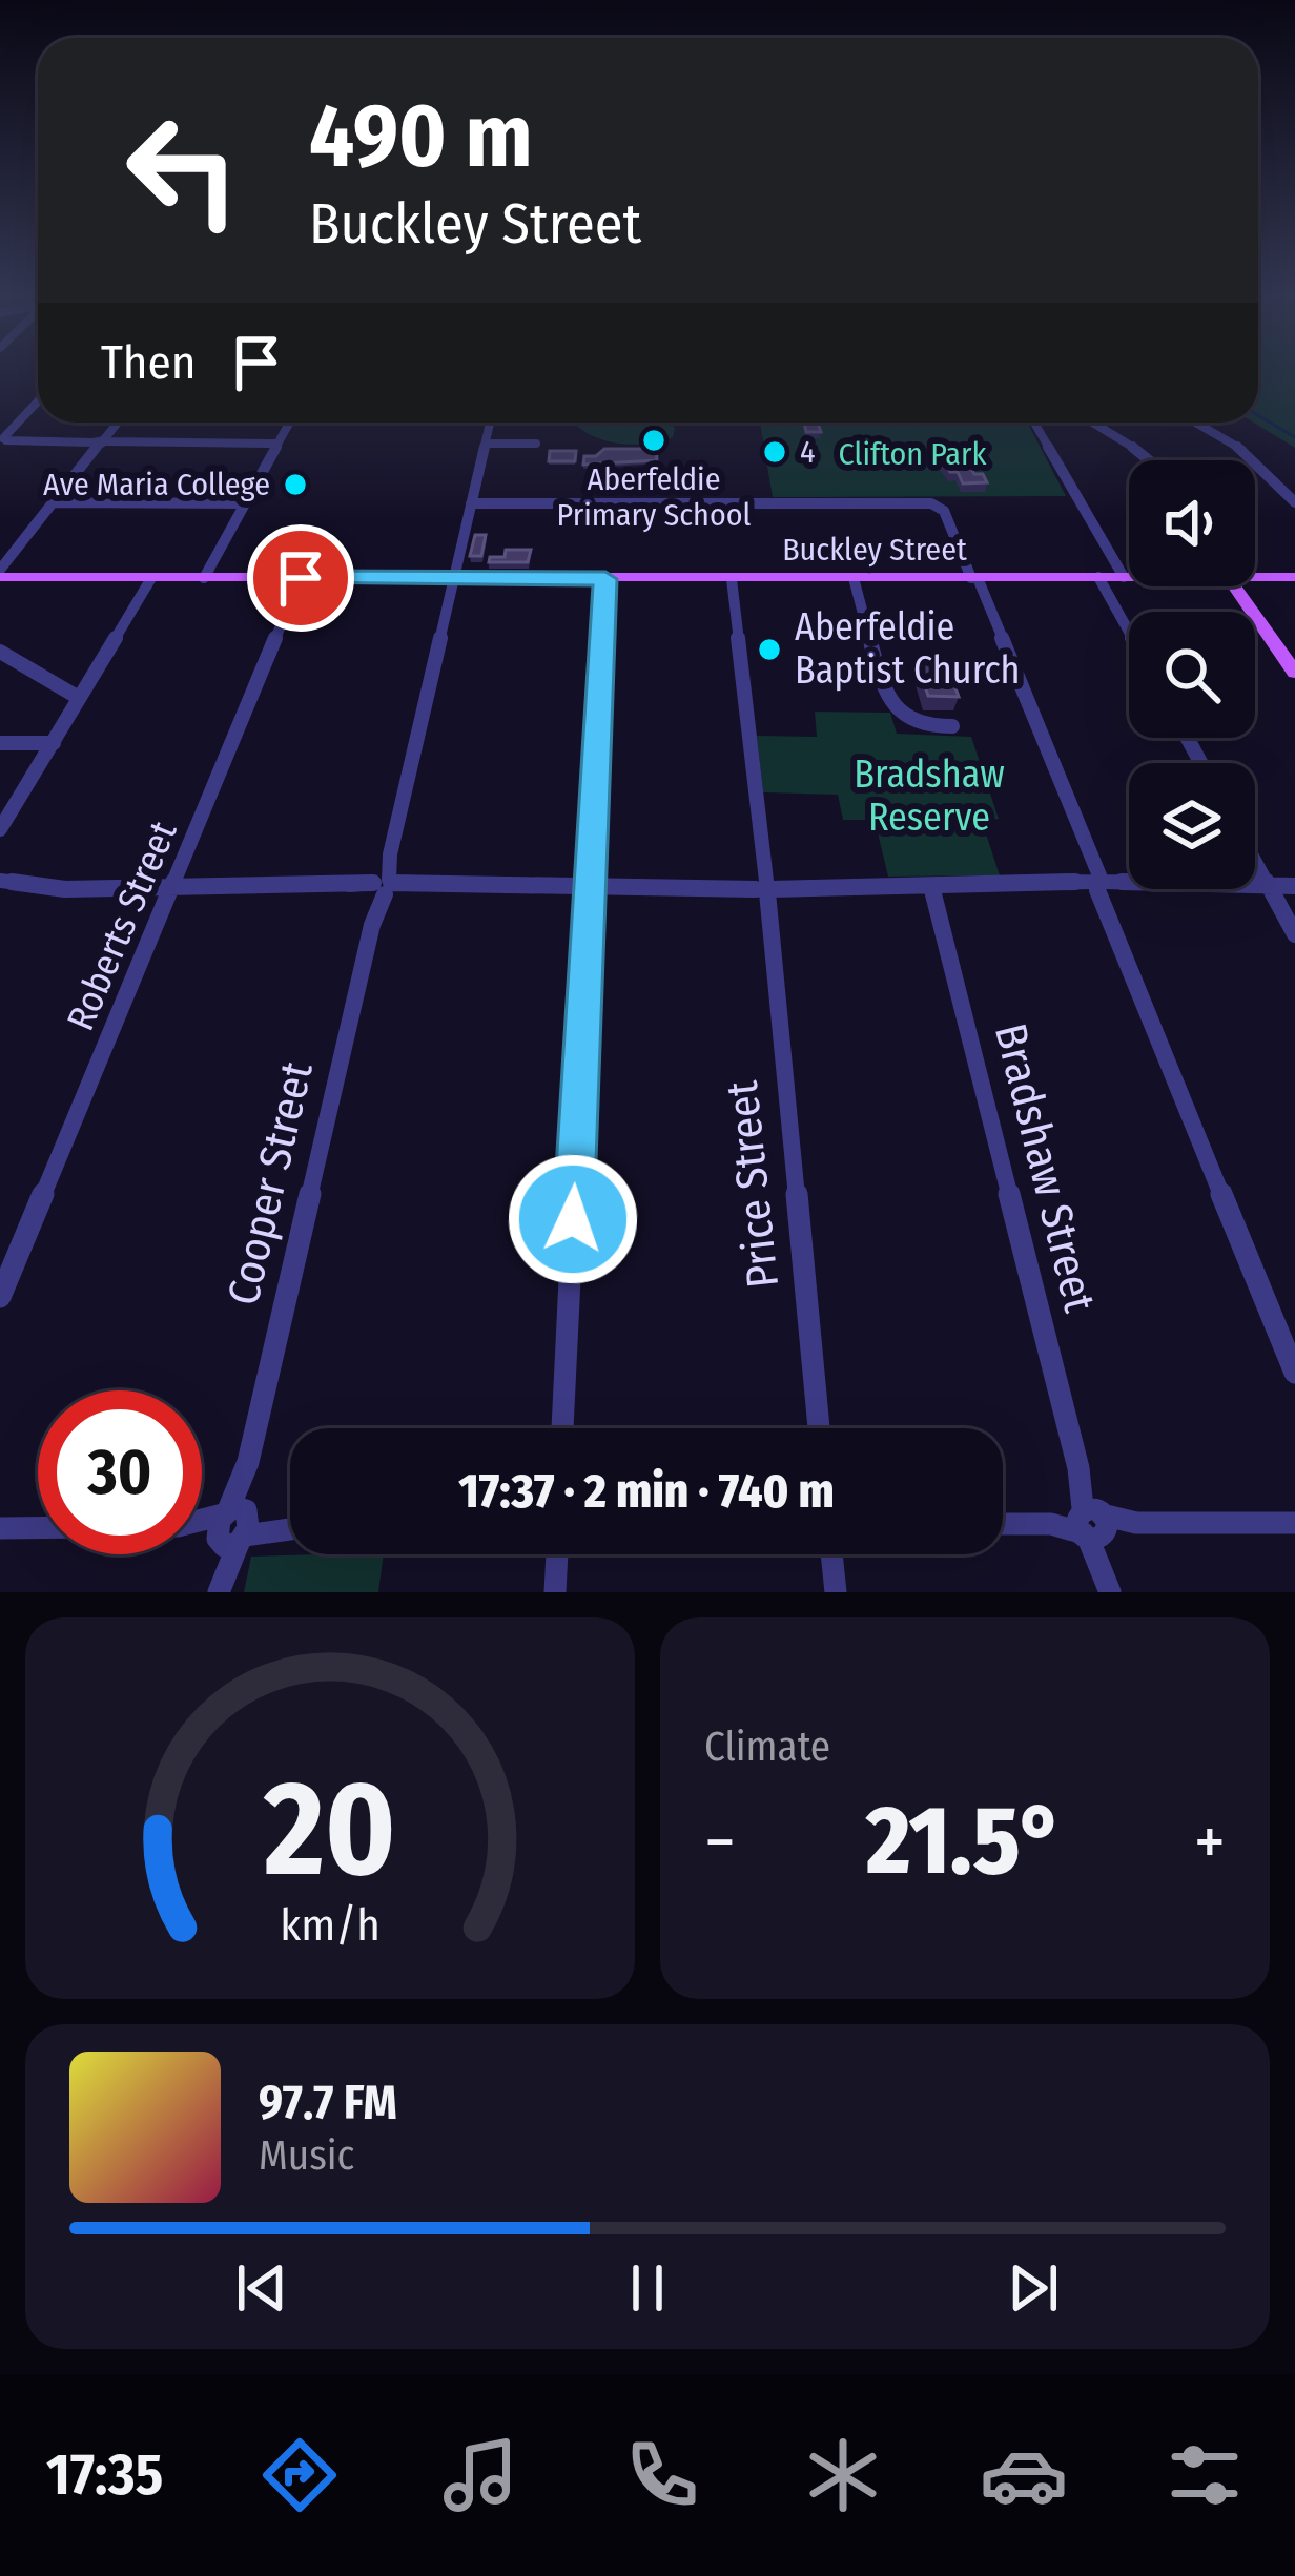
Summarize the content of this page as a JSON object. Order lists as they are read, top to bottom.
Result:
{
  "streets": {
    "main road": ["Buckley Street"],
    "street": [
      "Roberts Street",
      "Bradshaw Street",
      "Cooper Street",
      "Price Street"
    ]
  },
  "crossings": [
    ["Buckley Street", "Roberts Street"],
    ["Buckley Street", "Cooper Street"],
    ["Buckley Street", "Price Street"]
  ],
  "parks": ["Clifton Park", "Bradshaw Reserve"],
  "places": [
    "Aberfeldie Primary School",
    "4",
    "Ave Maria College",
    "Aberfeldie Baptist Church"
  ],
  "page": {
    "turn": ["490 m", "Buckley Street"],
    "then": "Then",
    "limit": "30",
    "trip": "17:37 · 2 min · 740 m",
    "tile": "Climate",
    "heat": ["−", "21.5°", "+"],
    "song": ["97.7 FM", "Music"],
    "tabs": "17:35",
    "gauge": ["20", "km/h"]
  }
}
